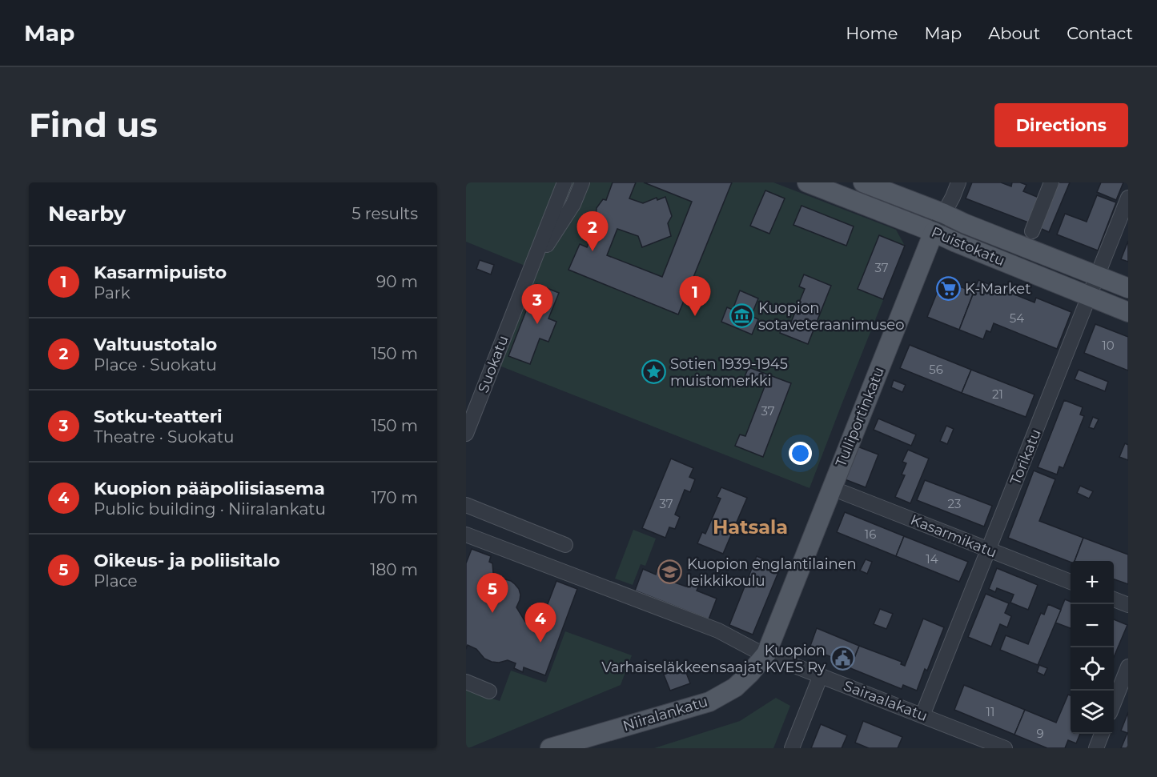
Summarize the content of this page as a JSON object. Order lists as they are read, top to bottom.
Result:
{
  "streets": {
    "main road": ["Puistokatu", "Tulliportinkatu", "Niiralankatu"],
    "street": [
      "Suokatu",
      "Torikatu",
      "Kasarmikatu",
      "Sairaalakatu"
    ]
  },
  "crossings": [
    ["Puistokatu", "Tulliportinkatu"],
    ["Puistokatu", "Torikatu"],
    ["Tulliportinkatu", "Kasarmikatu"],
    ["Tulliportinkatu", "Sairaalakatu"],
    ["Tulliportinkatu", "Niiralankatu"],
    ["Torikatu", "Kasarmikatu"],
    ["Torikatu", "Sairaalakatu"],
    ["Sairaalakatu", "Niiralankatu"]
  ],
  "districts": ["Hatsala"],
  "places": {
    "supermarket": ["K-Market"],
    "museum": ["Kuopion sotaveteraanimuseo"],
    "place": ["Sotien 1939-1945 muistomerkki"],
    "school or university": ["Kuopion englantilainen leikkikoulu"],
    "public building": ["Kuopion Varhaiseläkkeensaajat KVES Ry"]
  },
  "house_numbers": [
    "37",
    "54",
    "10",
    "56",
    "21",
    "37",
    "37",
    "23",
    "16",
    "14",
    "11",
    "9"
  ],
  "page": {
    "header": "Map",
    "nav": [
      "Home",
      "Map",
      "About",
      "Contact"
    ],
    "buttons": "Directions",
    "title": "Find us",
    "heading": ["Nearby", "5 results"],
    "pins": [
      "2",
      "1",
      "3",
      "5",
      "4"
    ],
    "list": [
      {
        "mark": "1",
        "name": "Kasarmipuisto",
        "note": "Park",
        "value": "90 m"
      },
      {
        "mark": "2",
        "name": "Valtuustotalo",
        "note": "Place · Suokatu",
        "value": "150 m"
      },
      {
        "mark": "3",
        "name": "Sotku-teatteri",
        "note": "Theatre · Suokatu",
        "value": "150 m"
      },
      {
        "mark": "4",
        "name": "Kuopion pääpoliisiasema",
        "note": "Public building · Niiralankatu",
        "value": "170 m"
      },
      {
        "mark": "5",
        "name": "Oikeus- ja poliisitalo",
        "note": "Place",
        "value": "180 m"
      }
    ],
    "map_buttons": ["+", "−"]
  }
}
